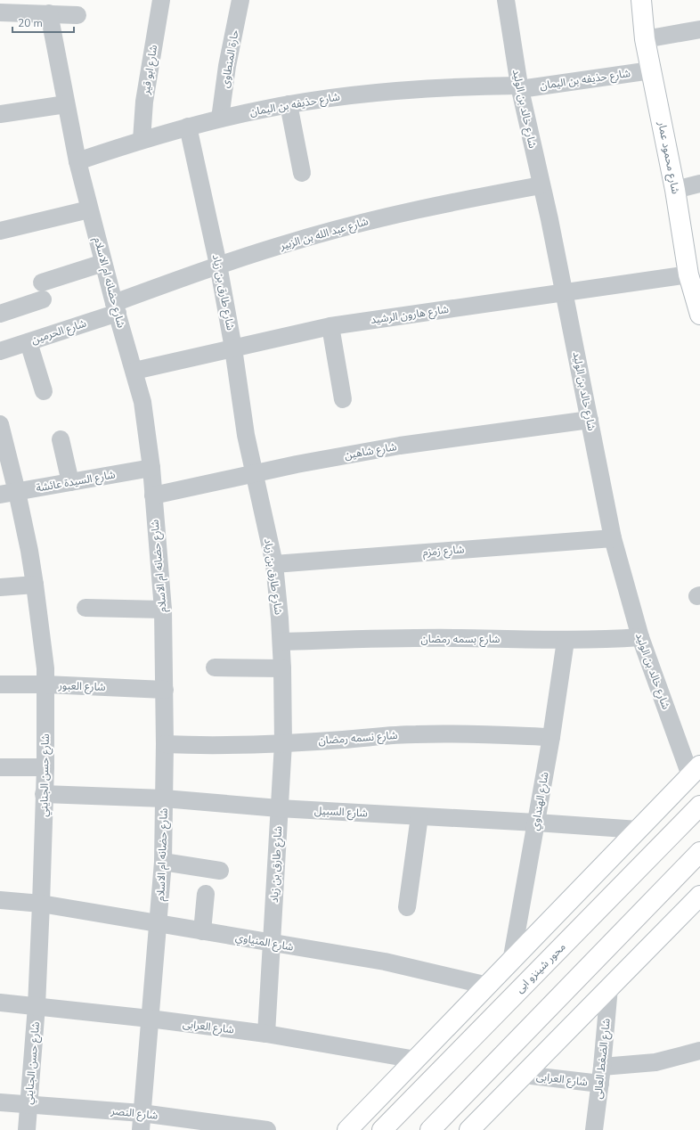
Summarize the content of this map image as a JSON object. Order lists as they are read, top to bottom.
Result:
{
  "streets": {
    "street": [
      "حارة المنطاوى",
      "شارع ابو قير",
      "شارع حذيفه بن اليمان",
      "شارع خالد بن الوليد",
      "شارع محمود عمار",
      "شارع عبد الله بن الزبير",
      "شارع حضانه ام الاسلام",
      "شارع طارق بن زياد",
      "شارع هارون الرشيد",
      "شارع الحرمين",
      "شارع شاهين",
      "شارع السيدة عائشة",
      "شارع زمزم",
      "شارع بسمه رمضان",
      "شارع العبور",
      "شارع نسمه رمضان",
      "شارع حسن الجنايني",
      "شارع الهنداوي",
      "شارع السبيل",
      "شارع المنياوي",
      "محور شينزو ابى",
      "شارع العرابى",
      "شارع الضغط العالى",
      "شارع النصر"
    ]
  },
  "crossings": [
    ["حارة المنطاوى", "شارع حذيفه بن اليمان"],
    ["شارع ابو قير", "شارع حذيفه بن اليمان"],
    ["شارع حذيفه بن اليمان", "شارع خالد بن الوليد"],
    ["شارع حذيفه بن اليمان", "شارع محمود عمار"],
    ["شارع حذيفه بن اليمان", "شارع حضانه ام الاسلام"],
    ["شارع حذيفه بن اليمان", "شارع طارق بن زياد"],
    ["شارع خالد بن الوليد", "شارع عبد الله بن الزبير"],
    ["شارع خالد بن الوليد", "شارع هارون الرشيد"],
    ["شارع خالد بن الوليد", "شارع شاهين"],
    ["شارع خالد بن الوليد", "شارع زمزم"],
    ["شارع خالد بن الوليد", "شارع بسمه رمضان"],
    ["شارع محمود عمار", "شارع هارون الرشيد"],
    ["شارع عبد الله بن الزبير", "شارع حضانه ام الاسلام"],
    ["شارع عبد الله بن الزبير", "شارع طارق بن زياد"],
    ["شارع عبد الله بن الزبير", "شارع الحرمين"],
    ["شارع حضانه ام الاسلام", "شارع هارون الرشيد"],
    ["شارع حضانه ام الاسلام", "شارع الحرمين"],
    ["شارع حضانه ام الاسلام", "شارع شاهين"],
    ["شارع حضانه ام الاسلام", "شارع السيدة عائشة"],
    ["شارع حضانه ام الاسلام", "شارع العبور"],
    ["شارع حضانه ام الاسلام", "شارع نسمه رمضان"],
    ["شارع حضانه ام الاسلام", "شارع السبيل"],
    ["شارع حضانه ام الاسلام", "شارع المنياوي"],
    ["شارع حضانه ام الاسلام", "شارع العرابى"],
    ["شارع حضانه ام الاسلام", "شارع النصر"],
    ["شارع طارق بن زياد", "شارع هارون الرشيد"],
    ["شارع طارق بن زياد", "شارع شاهين"],
    ["شارع طارق بن زياد", "شارع زمزم"],
    ["شارع طارق بن زياد", "شارع بسمه رمضان"],
    ["شارع طارق بن زياد", "شارع نسمه رمضان"],
    ["شارع طارق بن زياد", "شارع السبيل"],
    ["شارع طارق بن زياد", "شارع المنياوي"],
    ["شارع طارق بن زياد", "شارع العرابى"],
    ["شارع السيدة عائشة", "شارع حسن الجنايني"],
    ["شارع بسمه رمضان", "شارع الهنداوي"],
    ["شارع العبور", "شارع حسن الجنايني"],
    ["شارع نسمه رمضان", "شارع الهنداوي"],
    ["شارع حسن الجنايني", "شارع السبيل"],
    ["شارع حسن الجنايني", "شارع المنياوي"],
    ["شارع حسن الجنايني", "شارع العرابى"],
    ["شارع حسن الجنايني", "شارع النصر"],
    ["شارع الهنداوي", "شارع السبيل"],
    ["شارع العرابى", "شارع الضغط العالى"]
  ],
  "scale_bar": "20 m"
}
